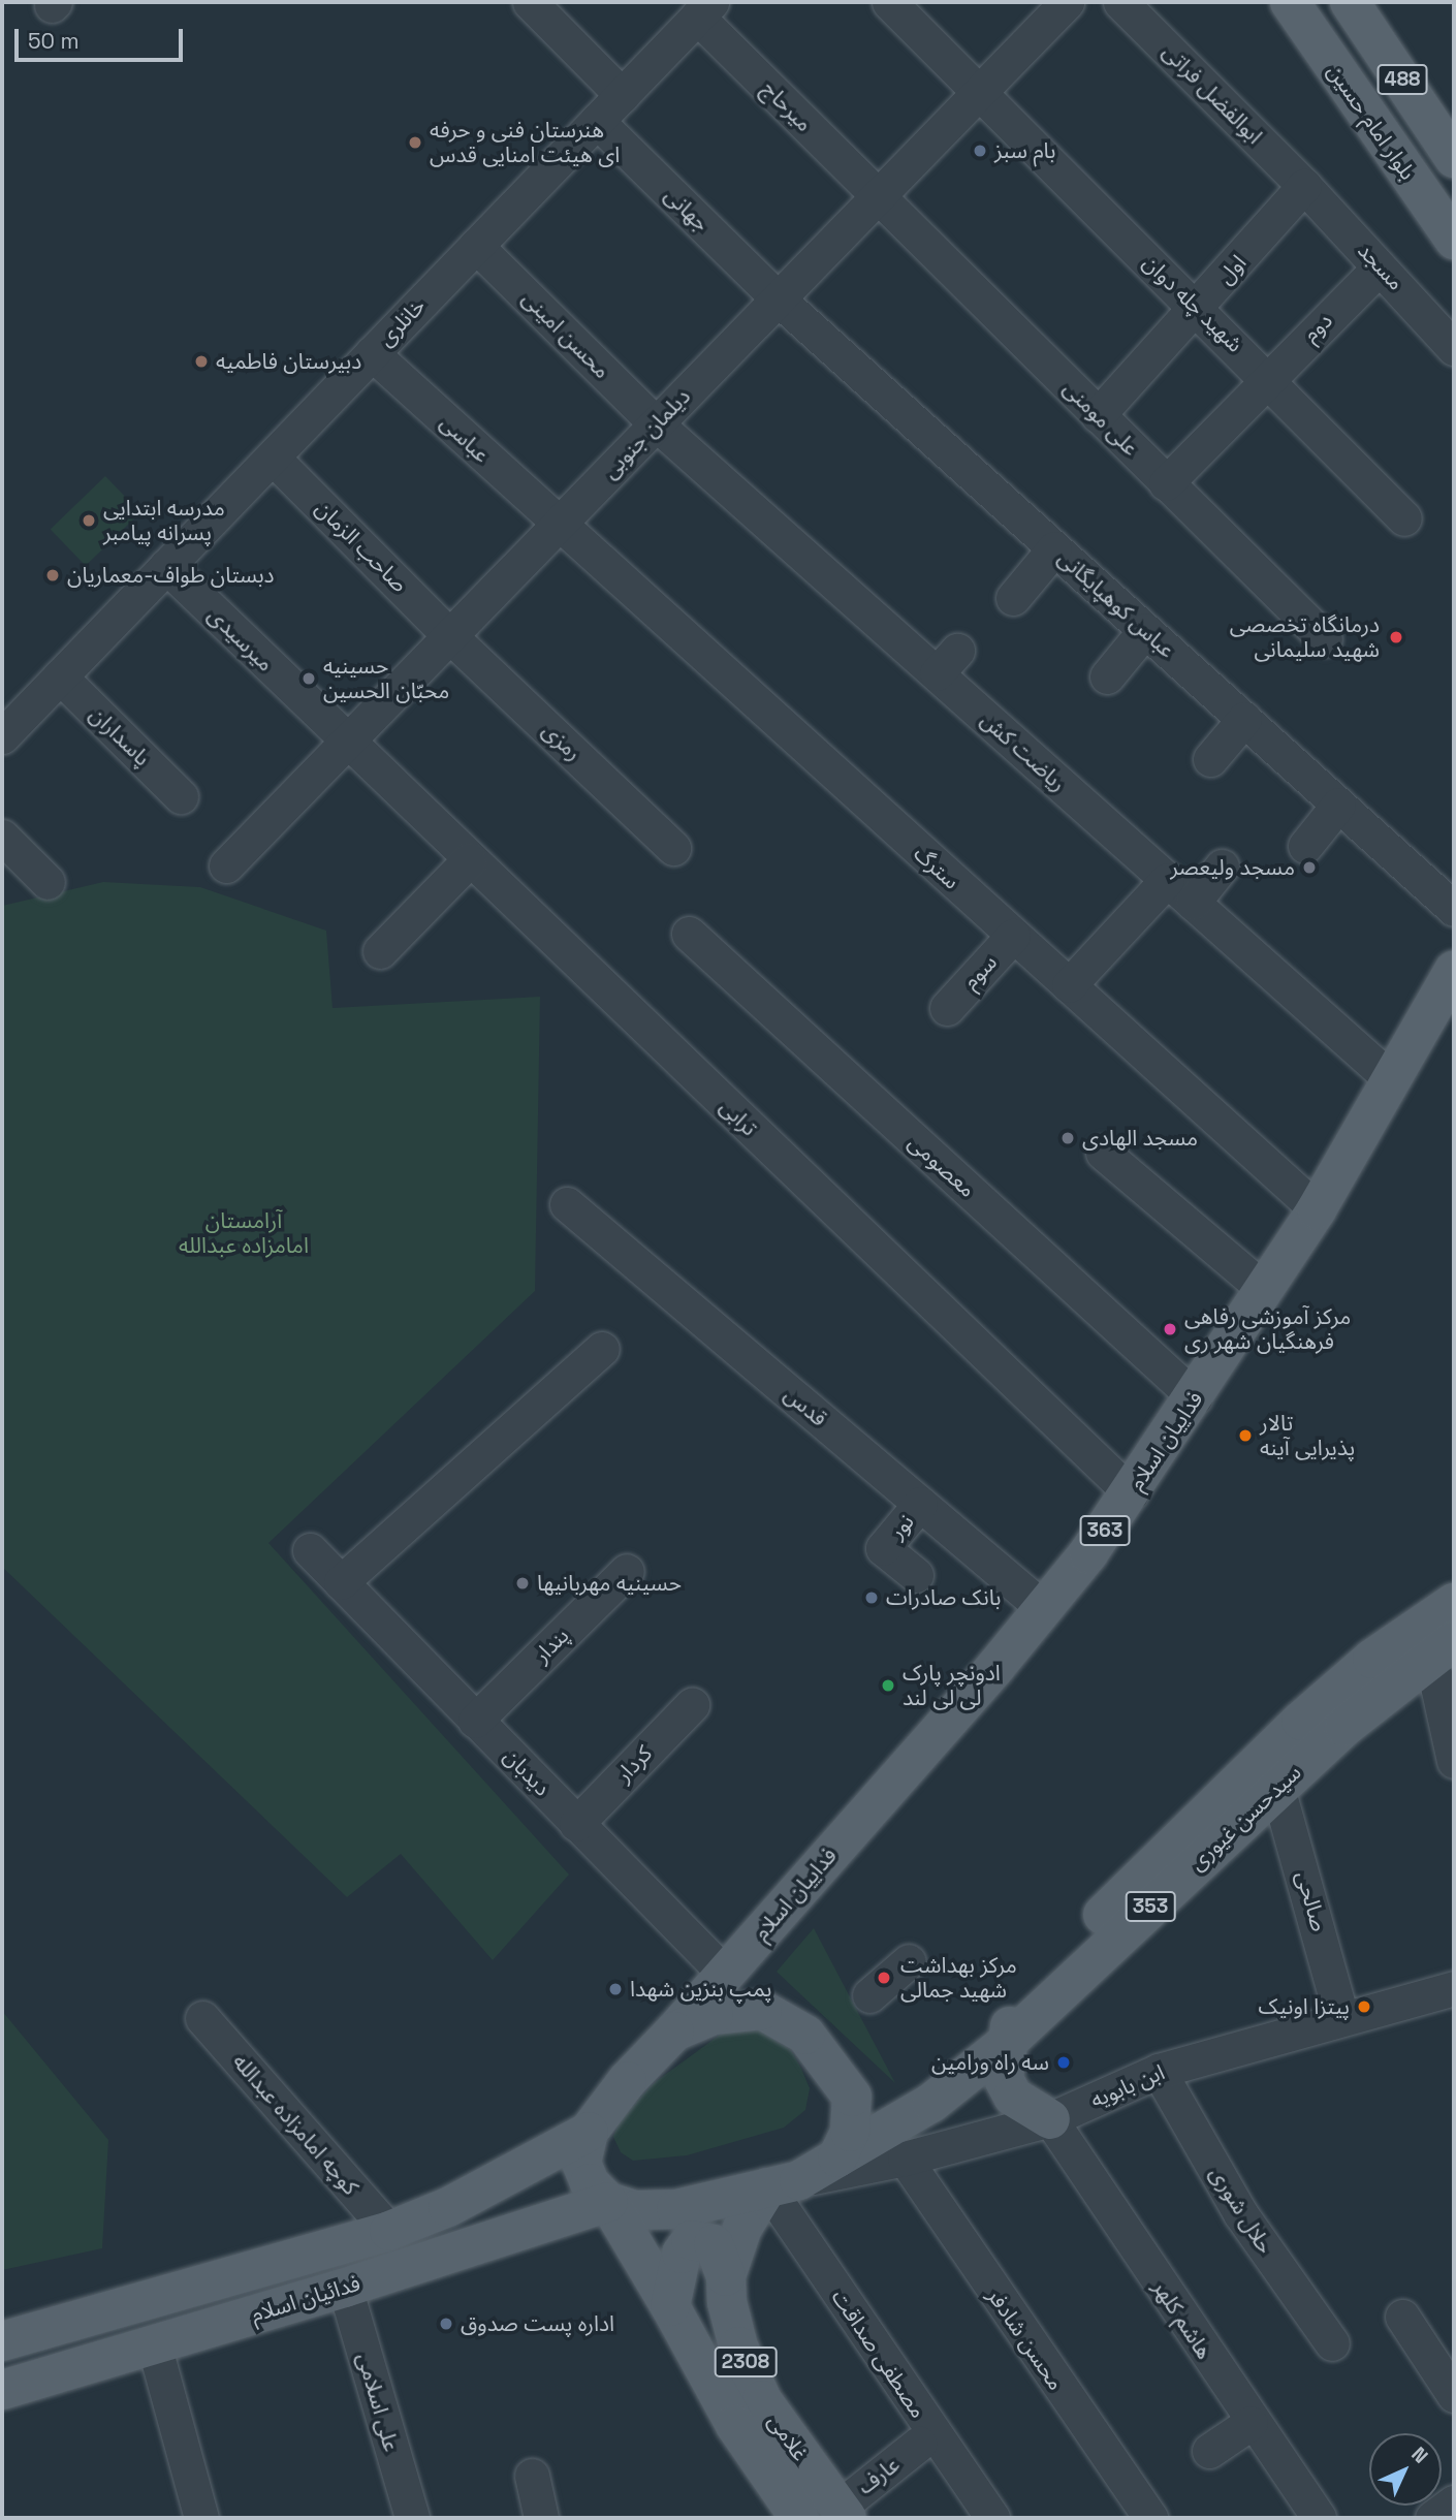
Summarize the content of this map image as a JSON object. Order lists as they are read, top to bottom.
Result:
{
  "streets": {
    "main road": [
      "488",
      "بلوار امام حسین",
      "فداییان اسلام",
      "363",
      "سیدحسن غیوری",
      "353",
      "فدائیان اسلام",
      "2308",
      "غلامی"
    ],
    "street": [
      "ابوالفضل فراتی",
      "میرحاج",
      "جهانی",
      "مسجد",
      "اول",
      "شهید چله دوان",
      "خانلری",
      "دوم",
      "محسن امینی",
      "علی مومنی",
      "دیلمان جنوبی",
      "عباسی",
      "صاحب الزمان",
      "عباس کوهپایگانی",
      "میرسیدی",
      "پاسداران",
      "رمزی",
      "ریاضت کش",
      "سترگ",
      "سوم",
      "ترابی",
      "معصومی",
      "قدس",
      "نور",
      "پندار",
      "کردار",
      "دیدبان",
      "صالحی",
      "ابن بابویه",
      "کوچه امامزاده عبدالله",
      "حلال شوری",
      "هاشم کلهر",
      "محسن شادفر",
      "مصطفی صداقت",
      "علی اسلامی",
      "عارف"
    ]
  },
  "crossings": [
    ["ابوالفضل فراتی", "مسجد"],
    ["ابوالفضل فراتی", "اول"],
    ["میرحاج", "خانلری"],
    ["میرحاج", "علی مومنی"],
    ["میرحاج", "دیلمان جنوبی"],
    ["جهانی", "خانلری"],
    ["جهانی", "دیلمان جنوبی"],
    ["جهانی", "عباس کوهپایگانی"],
    ["مسجد", "اول"],
    ["اول", "شهید چله دوان"],
    ["اول", "علی مومنی"],
    ["شهید چله دوان", "دوم"],
    ["شهید چله دوان", "دیلمان جنوبی"],
    ["خانلری", "محسن امینی"],
    ["خانلری", "عباسی"],
    ["خانلری", "صاحب الزمان"],
    ["خانلری", "میرسیدی"],
    ["خانلری", "پاسداران"],
    ["محسن امینی", "دیلمان جنوبی"],
    ["محسن امینی", "ریاضت کش"],
    ["علی مومنی", "دیلمان جنوبی"],
    ["دیلمان جنوبی", "عباسی"],
    ["دیلمان جنوبی", "صاحب الزمان"],
    ["دیلمان جنوبی", "عباس کوهپایگانی"],
    ["دیلمان جنوبی", "میرسیدی"],
    ["دیلمان جنوبی", "رمزی"],
    ["دیلمان جنوبی", "ریاضت کش"],
    ["دیلمان جنوبی", "سترگ"],
    ["دیلمان جنوبی", "ترابی"],
    ["عباسی", "سترگ"],
    ["صاحب الزمان", "رمزی"],
    ["میرسیدی", "ترابی"],
    ["ریاضت کش", "فداییان اسلام"],
    ["سترگ", "سوم"],
    ["سترگ", "فداییان اسلام"],
    ["ترابی", "فداییان اسلام"],
    ["معصومی", "فداییان اسلام"],
    ["قدس", "فداییان اسلام"],
    ["قدس", "نور"],
    ["فداییان اسلام", "سیدحسن غیوری"],
    ["فداییان اسلام", "ابن بابویه"],
    ["فداییان اسلام", "فدائیان اسلام"],
    ["فداییان اسلام", "مصطفی صداقت"],
    ["فداییان اسلام", "غلامی"],
    ["پندار", "دیدبان"],
    ["کردار", "دیدبان"],
    ["سیدحسن غیوری", "صالحی"],
    ["سیدحسن غیوری", "ابن بابویه"],
    ["سیدحسن غیوری", "فدائیان اسلام"],
    ["سیدحسن غیوری", "مصطفی صداقت"],
    ["سیدحسن غیوری", "غلامی"],
    ["صالحی", "ابن بابویه"],
    ["ابن بابویه", "حلال شوری"],
    ["ابن بابویه", "فدائیان اسلام"],
    ["ابن بابویه", "هاشم کلهر"],
    ["ابن بابویه", "محسن شادفر"],
    ["ابن بابویه", "مصطفی صداقت"],
    ["ابن بابویه", "غلامی"],
    ["کوچه امامزاده عبدالله", "فدائیان اسلام"],
    ["فدائیان اسلام", "مصطفی صداقت"],
    ["فدائیان اسلام", "علی اسلامی"],
    ["فدائیان اسلام", "غلامی"],
    ["مصطفی صداقت", "غلامی"],
    ["غلامی", "عارف"]
  ],
  "parks": ["آرامستان امامزاده عبدالله"],
  "places": [
    "هنرستان فنی و حرفه ای هیئت امنایی قدس",
    "بام سبز",
    "دبیرستان فاطمیه",
    "مدرسه ابتدایی پسرانه پیامبر",
    "دبستان طواف-معماریان",
    "درمانگاه تخصصی شهید سلیمانی",
    "حسینیه محبّان الحسین",
    "مسجد ولیعصر",
    "مسجد الهادی",
    "مرکز آموزشی رفاهی فرهنگیان شهر ری",
    "تالار پذیرایی آینه",
    "حسینیه مهربانیها",
    "بانک صادرات",
    "ادونچر پارک لی لی لند",
    "مرکز بهداشت شهید جمالی",
    "پمپ بنزین شهدا",
    "پیتزا اونیک",
    "سه راه ورامین",
    "اداره پست صدوق"
  ],
  "scale_bar": "50 m",
  "north": "top right"
}
